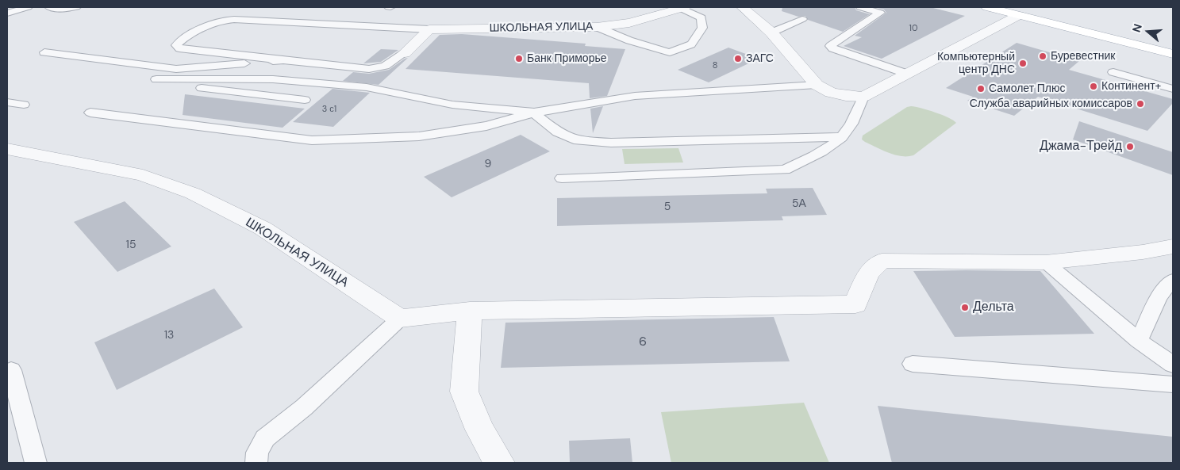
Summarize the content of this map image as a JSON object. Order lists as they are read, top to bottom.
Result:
{
  "streets": {
    "street": ["ШКОЛЬНАЯ УЛИЦА"]
  },
  "places": [
    "Буревестник",
    "Банк Приморье",
    "ЗАГС",
    "Компьютерный центр ДНС",
    "Континент+",
    "Самолет Плюс",
    "Служба аварийных комиссаров",
    "Джама-Трейд",
    "Дельта"
  ],
  "house_numbers": [
    "10",
    "8",
    "3 с1",
    "9",
    "5А",
    "5",
    "15",
    "13",
    "6"
  ],
  "north": "left"
}
